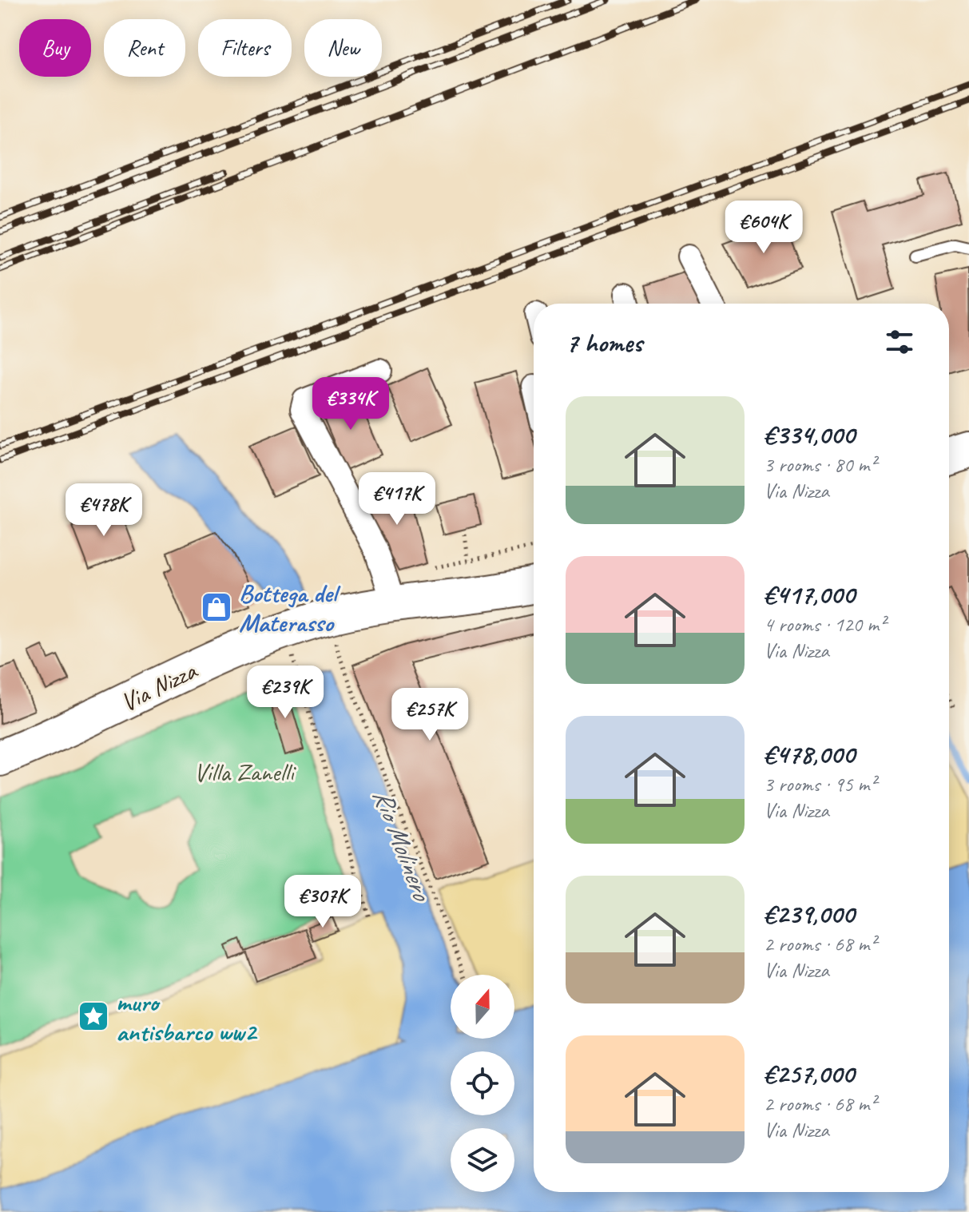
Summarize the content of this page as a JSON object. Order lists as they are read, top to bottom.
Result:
{
  "streets": {
    "main road": ["Via Nizza"]
  },
  "water": ["Rio Molinero"],
  "parks": ["Villa Zanelli"],
  "places": {
    "shop": ["Bottega del Materasso"],
    "place": ["muro antisbarco ww2"]
  },
  "north": "top",
  "page": {
    "chip": [
      "Buy",
      "Rent",
      "Filters",
      "New"
    ],
    "price": [
      "€604K",
      "€334K",
      "€417K",
      "€478K",
      "€239K",
      "€257K",
      "€307K"
    ],
    "heading": "7 homes",
    "list": [
      {
        "name": "€334,000",
        "note": "3 rooms · 80 m² · Via Nizza"
      },
      {
        "name": "€417,000",
        "note": "4 rooms · 120 m² · Via Nizza"
      },
      {
        "name": "€478,000",
        "note": "3 rooms · 95 m² · Via Nizza"
      },
      {
        "name": "€239,000",
        "note": "2 rooms · 68 m² · Via Nizza"
      },
      {
        "name": "€257,000",
        "note": "2 rooms · 68 m² · Via Nizza"
      }
    ]
  }
}
